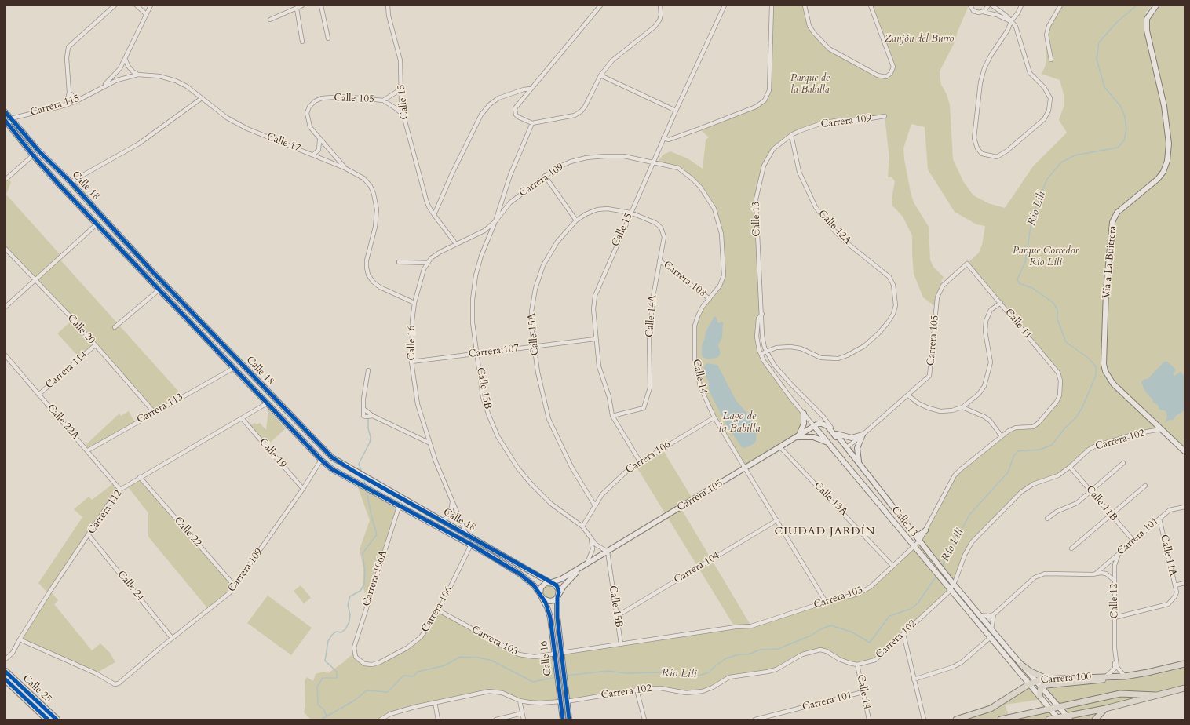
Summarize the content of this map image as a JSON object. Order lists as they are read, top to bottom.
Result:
{
  "streets": {
    "highway": ["Calle 25"],
    "main road": [
      "Calle 18",
      "Calle 13",
      "Vía a La Buitrera",
      "Carrera 105",
      "Calle 16",
      "Carrera 100"
    ],
    "street": [
      "Calle 105",
      "Calle 15",
      "Carrera 115",
      "Carrera 109",
      "Calle 17",
      "Calle 12A",
      "Carrera 108",
      "Calle 14A",
      "Calle 11",
      "Calle 20",
      "Calle 15A",
      "Carrera 107",
      "Carrera 114",
      "Calle 14",
      "Calle 15B",
      "Carrera 113",
      "Calle 22A",
      "Carrera 102",
      "Calle 19",
      "Carrera 106",
      "Calle 13A",
      "Calle 11B",
      "Carrera 112",
      "Calle 22",
      "Carrera 101",
      "Calle 11A",
      "Carrera 104",
      "Carrera 106A",
      "Calle 24",
      "Carrera 103",
      "Calle 12"
    ]
  },
  "crossings": [
    ["Calle 105", "Calle 15"],
    ["Calle 105", "Calle 17"],
    ["Calle 15", "Carrera 109"],
    ["Calle 15", "Calle 14A"],
    ["Calle 15", "Calle 15A"],
    ["Calle 15", "Calle 16"],
    ["Calle 15", "Carrera 107"],
    ["Calle 15", "Calle 14"],
    ["Calle 15", "Carrera 106"],
    ["Carrera 115", "Calle 17"],
    ["Carrera 115", "Calle 18"],
    ["Carrera 109", "Calle 18"],
    ["Carrera 109", "Calle 13"],
    ["Carrera 109", "Calle 12A"],
    ["Carrera 109", "Calle 16"],
    ["Carrera 109", "Calle 14"],
    ["Carrera 109", "Calle 15B"],
    ["Carrera 109", "Calle 19"],
    ["Carrera 109", "Carrera 112"],
    ["Carrera 109", "Calle 22"],
    ["Carrera 109", "Calle 24"],
    ["Calle 17", "Calle 16"],
    ["Calle 18", "Carrera 105"],
    ["Calle 18", "Calle 16"],
    ["Calle 18", "Carrera 113"],
    ["Calle 18", "Carrera 106"],
    ["Calle 18", "Carrera 112"],
    ["Calle 18", "Carrera 106A"],
    ["Calle 13", "Calle 12A"],
    ["Calle 13", "Carrera 105"],
    ["Calle 13", "Carrera 102"],
    ["Calle 13", "Carrera 103"],
    ["Calle 13", "Carrera 100"],
    ["Vía a La Buitrera", "Carrera 102"],
    ["Carrera 108", "Calle 14A"],
    ["Carrera 108", "Calle 14"],
    ["Calle 14A", "Calle 15A"],
    ["Calle 11", "Carrera 105"],
    ["Calle 11", "Carrera 103"],
    ["Calle 20", "Carrera 114"],
    ["Calle 20", "Carrera 113"],
    ["Calle 15A", "Carrera 107"],
    ["Calle 15A", "Carrera 106"],
    ["Carrera 105", "Calle 16"],
    ["Carrera 105", "Calle 14"],
    ["Carrera 105", "Calle 15B"],
    ["Carrera 105", "Calle 13A"],
    ["Calle 16", "Carrera 107"],
    ["Calle 16", "Calle 15B"],
    ["Calle 16", "Carrera 102"],
    ["Calle 16", "Carrera 103"],
    ["Carrera 107", "Calle 15B"],
    ["Carrera 114", "Calle 22A"],
    ["Calle 14", "Carrera 102"],
    ["Calle 14", "Carrera 106"],
    ["Calle 14", "Carrera 101"],
    ["Calle 14", "Carrera 104"],
    ["Calle 14", "Carrera 103"],
    ["Calle 15B", "Carrera 106"],
    ["Calle 15B", "Carrera 104"],
    ["Calle 15B", "Carrera 103"],
    ["Carrera 113", "Calle 22A"],
    ["Calle 22A", "Carrera 112"],
    ["Carrera 102", "Calle 11B"],
    ["Calle 19", "Carrera 112"],
    ["Carrera 106", "Carrera 106A"],
    ["Carrera 106", "Carrera 103"],
    ["Calle 13A", "Carrera 103"],
    ["Calle 11B", "Carrera 101"],
    ["Carrera 112", "Calle 22"],
    ["Carrera 112", "Calle 24"],
    ["Carrera 101", "Calle 11A"],
    ["Carrera 101", "Calle 12"],
    ["Calle 11A", "Calle 12"],
    ["Calle 12", "Carrera 100"]
  ],
  "districts": ["CIUDAD JARDÍN"],
  "water": ["Río Lili", "Lago de la Babilla"],
  "parks": ["Zanjón del Burro", "Parque de la Babilla", "Parque Corredor Rio Lili"]
}
